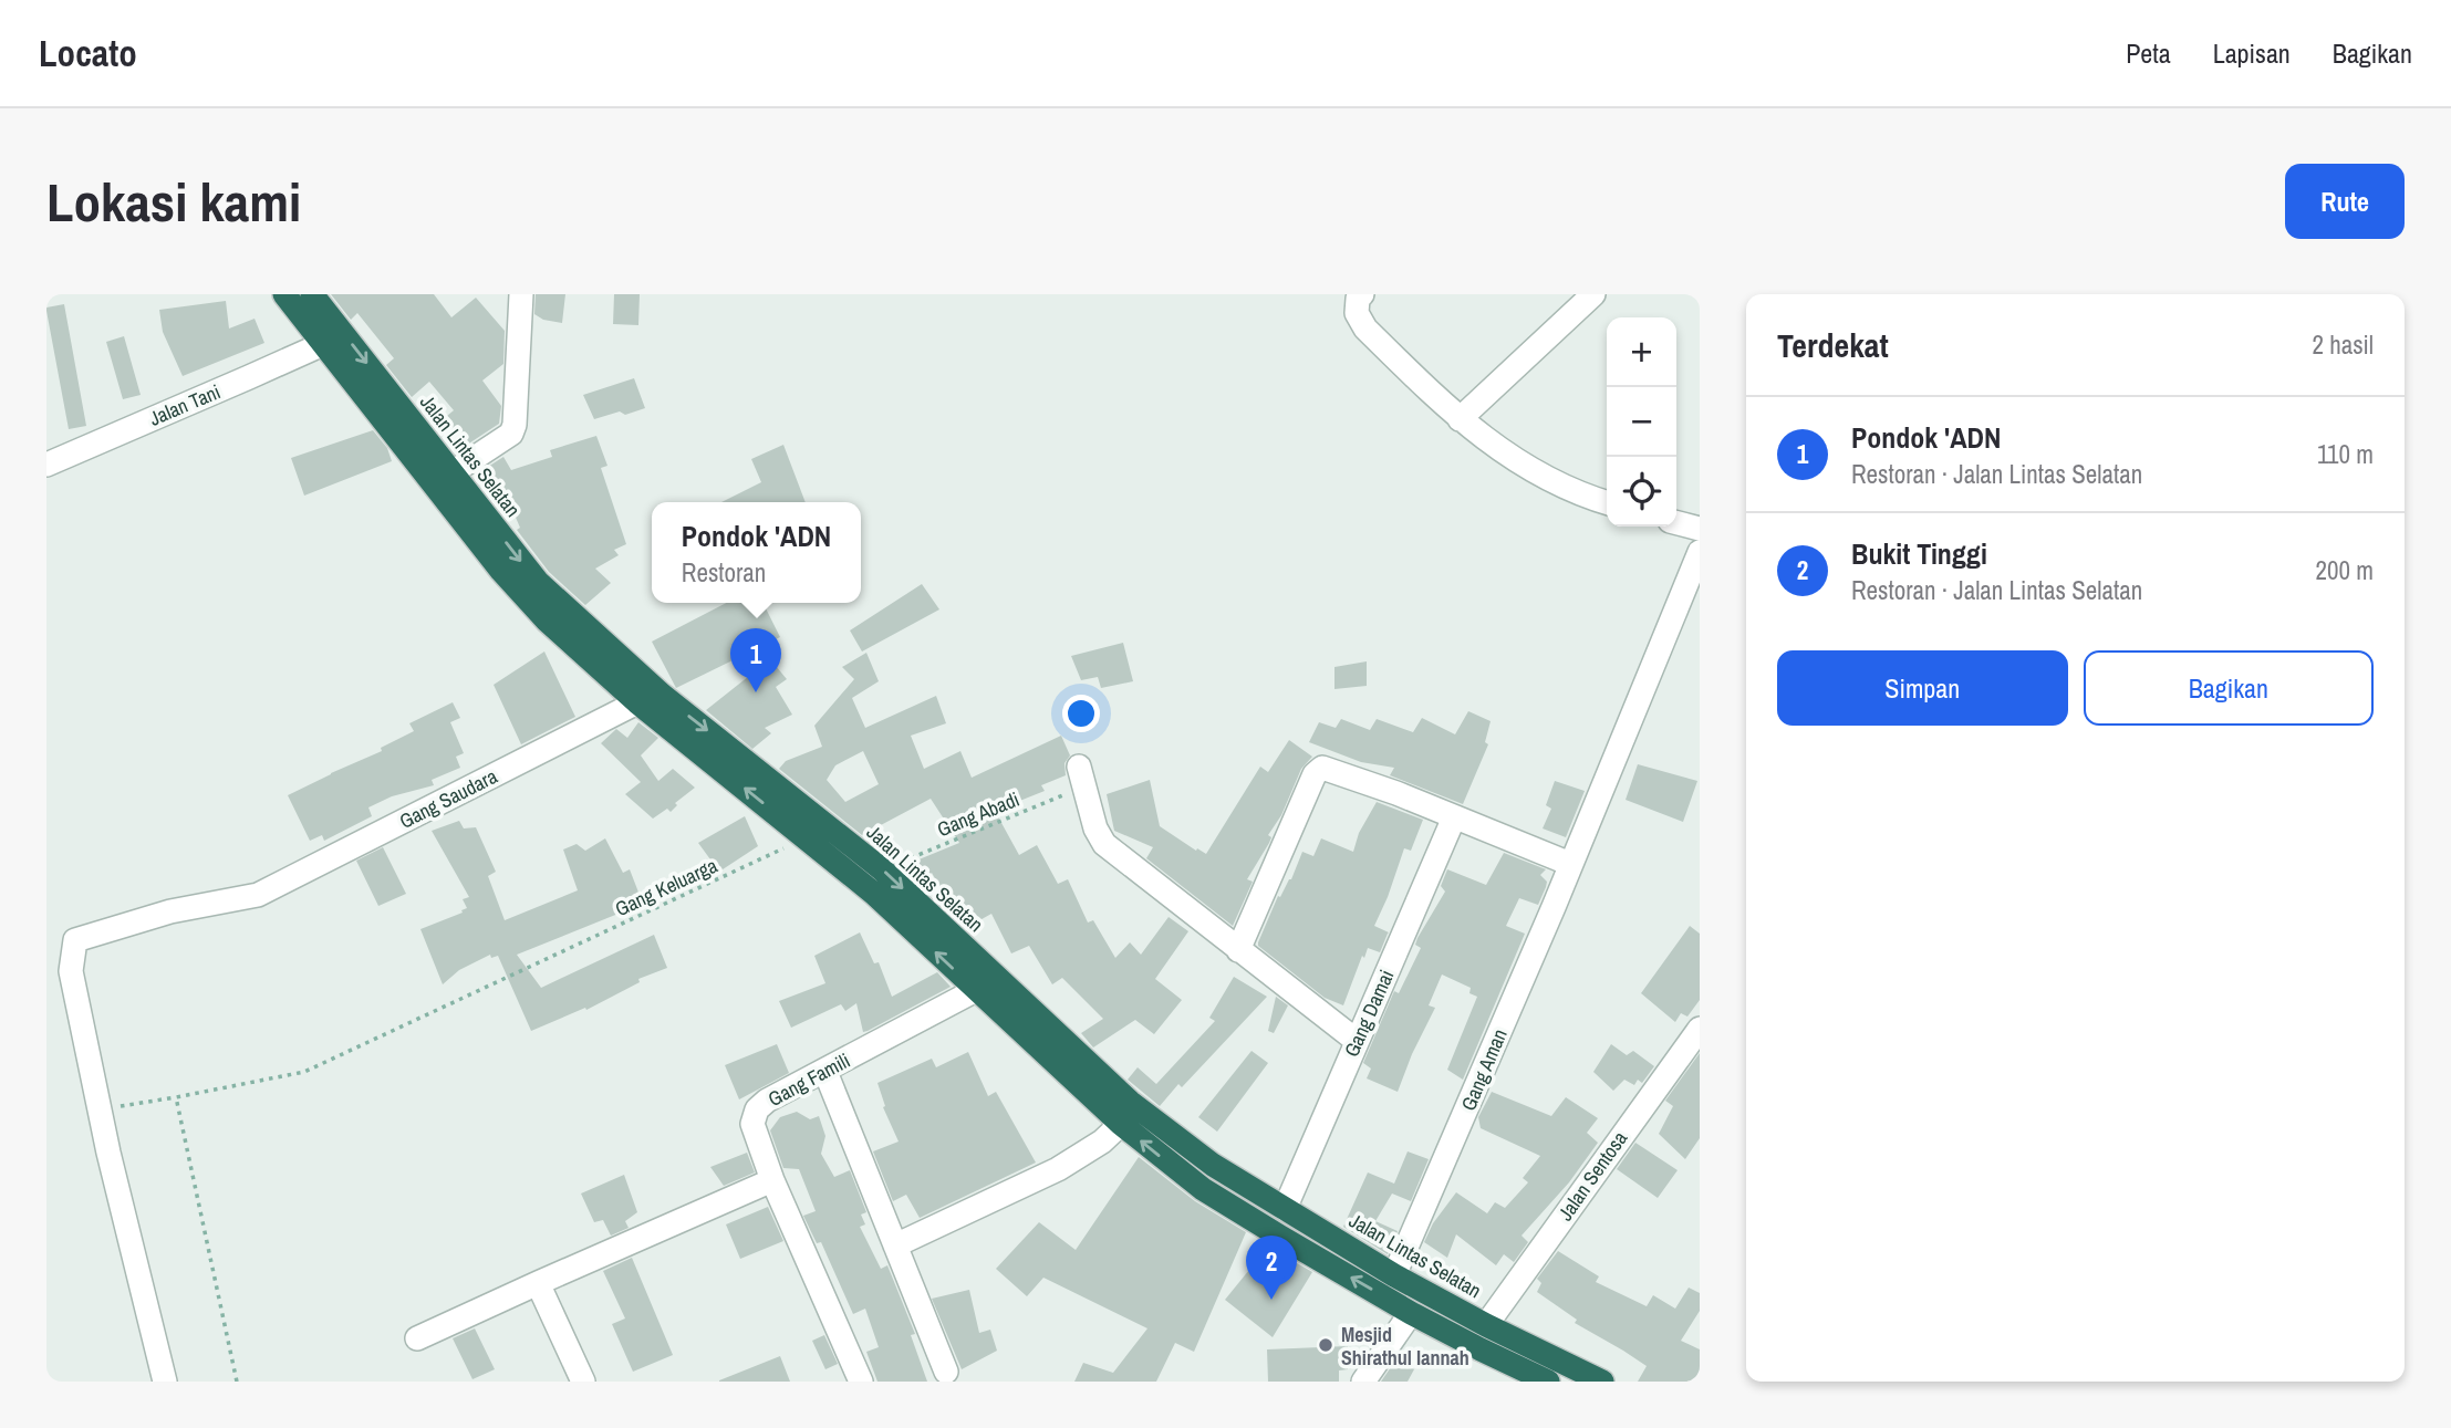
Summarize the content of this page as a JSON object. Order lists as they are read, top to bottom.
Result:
{
  "streets": {
    "highway": ["Jalan Lintas Selatan"],
    "street": [
      "Jalan Tani",
      "Gang Saudara",
      "Gang Damai",
      "Gang Aman",
      "Gang Famili",
      "Jalan Sentosa"
    ],
    "path": ["Gang Abadi", "Gang Keluarga"]
  },
  "crossings": [
    ["Jalan Tani", "Jalan Lintas Selatan"],
    ["Jalan Lintas Selatan", "Gang Saudara"],
    ["Jalan Lintas Selatan", "Gang Abadi"],
    ["Jalan Lintas Selatan", "Gang Keluarga"],
    ["Jalan Lintas Selatan", "Gang Damai"],
    ["Jalan Lintas Selatan", "Gang Aman"],
    ["Jalan Lintas Selatan", "Gang Famili"],
    ["Jalan Lintas Selatan", "Jalan Sentosa"],
    ["Gang Saudara", "Gang Keluarga"]
  ],
  "places": ["Mesjid Shirathul Iannah"],
  "page": {
    "header": "Locato",
    "nav": ["Peta", "Lapisan", "Bagikan"],
    "buttons": [
      "Rute",
      ["Simpan", "Bagikan"]
    ],
    "title": "Lokasi kami",
    "heading": ["Terdekat", "2 hasil"],
    "map_buttons": ["+", "−"],
    "list": [
      {
        "mark": "1",
        "name": "Pondok 'ADN",
        "note": "Restoran · Jalan Lintas Selatan",
        "value": "110 m"
      },
      {
        "mark": "2",
        "name": "Bukit Tinggi",
        "note": "Restoran · Jalan Lintas Selatan",
        "value": "200 m"
      }
    ],
    "popup": ["Pondok 'ADN", "Restoran"],
    "pins": ["1", "2"]
  }
}
